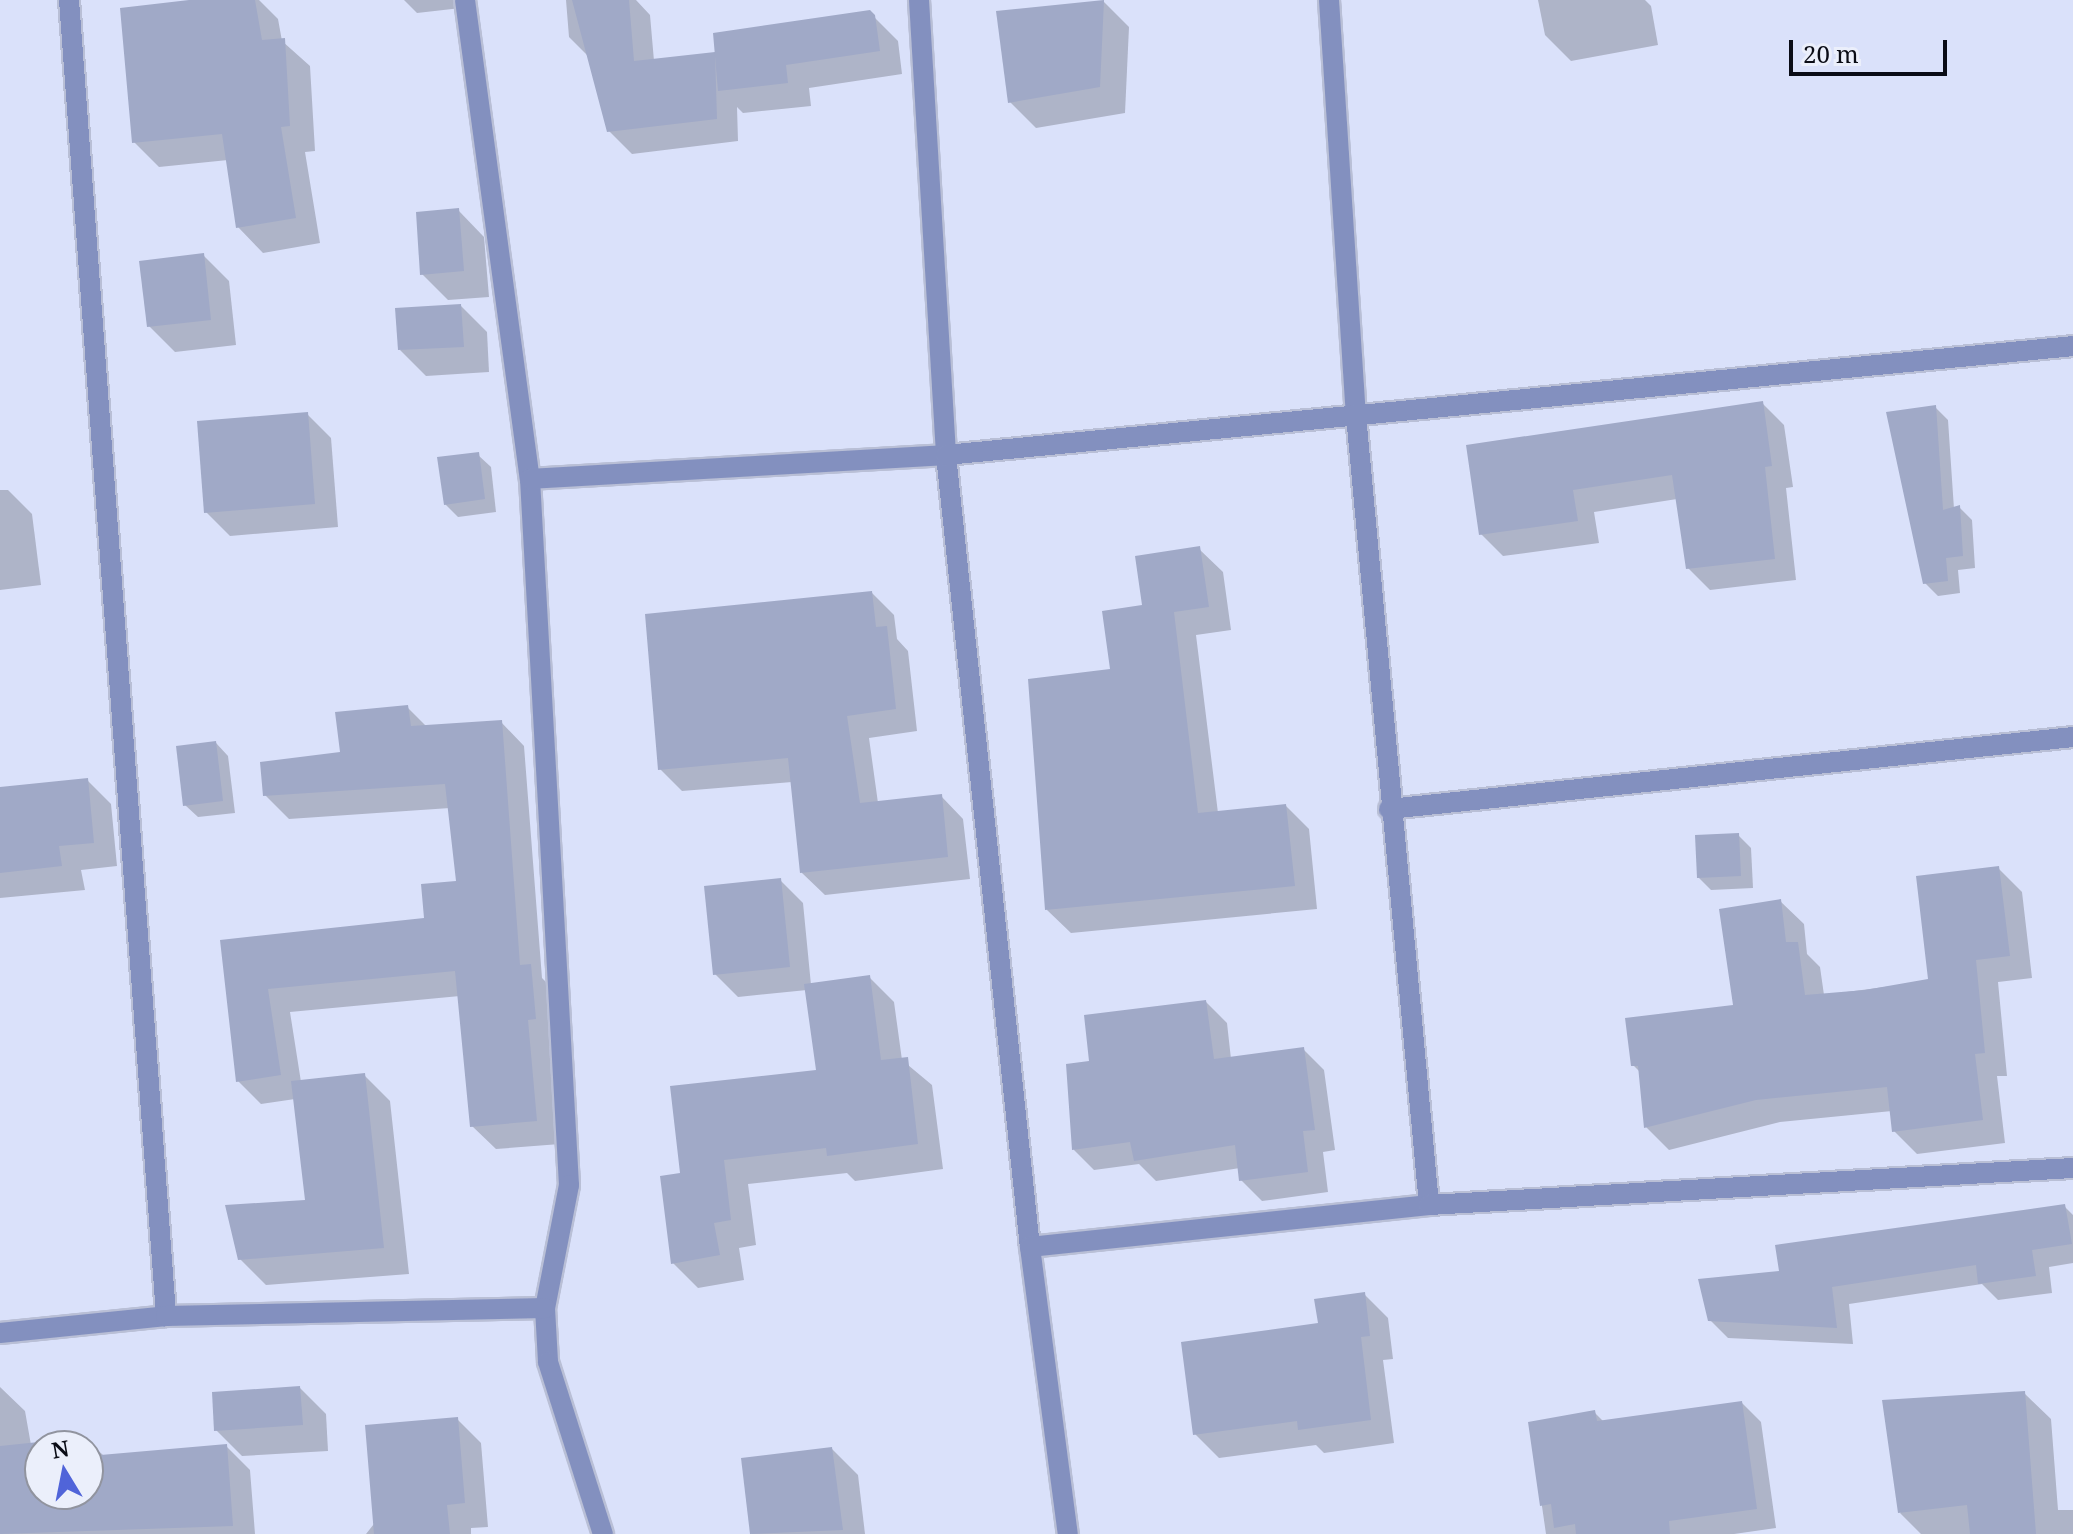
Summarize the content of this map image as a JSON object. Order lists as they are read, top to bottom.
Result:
{
  "scale_bar": "20 m",
  "north": "top"
}
